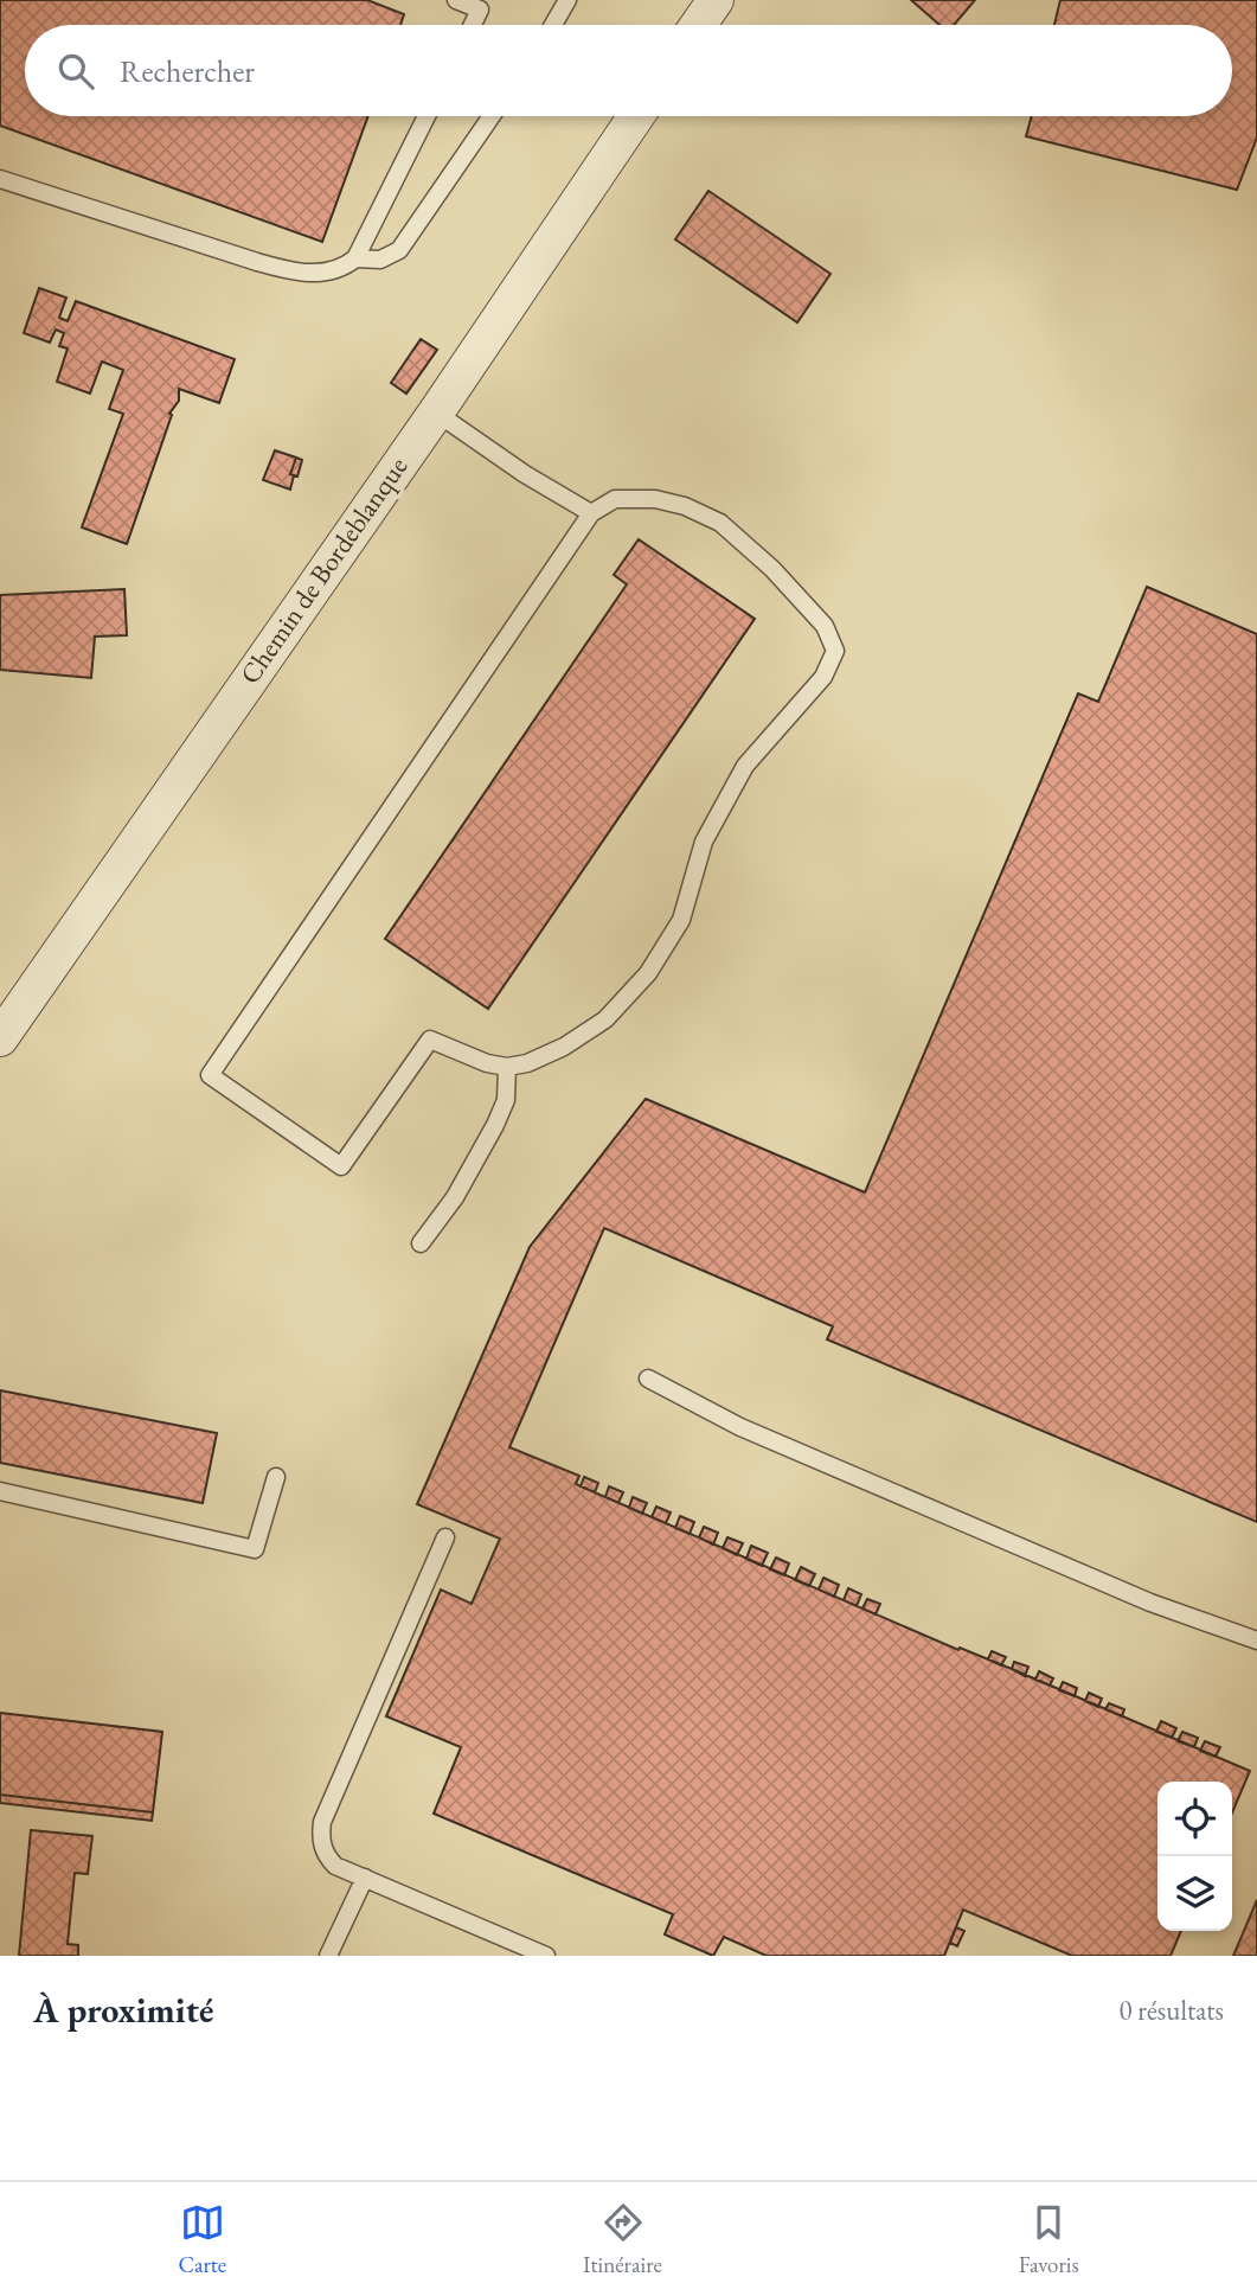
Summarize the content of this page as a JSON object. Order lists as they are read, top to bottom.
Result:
{
  "streets": {
    "street": ["Chemin de Bordeblanque"]
  },
  "page": {
    "search": "Rechercher",
    "heading": ["À proximité", "0 résultats"],
    "nav": ["Carte", "Itinéraire", "Favoris"]
  }
}
